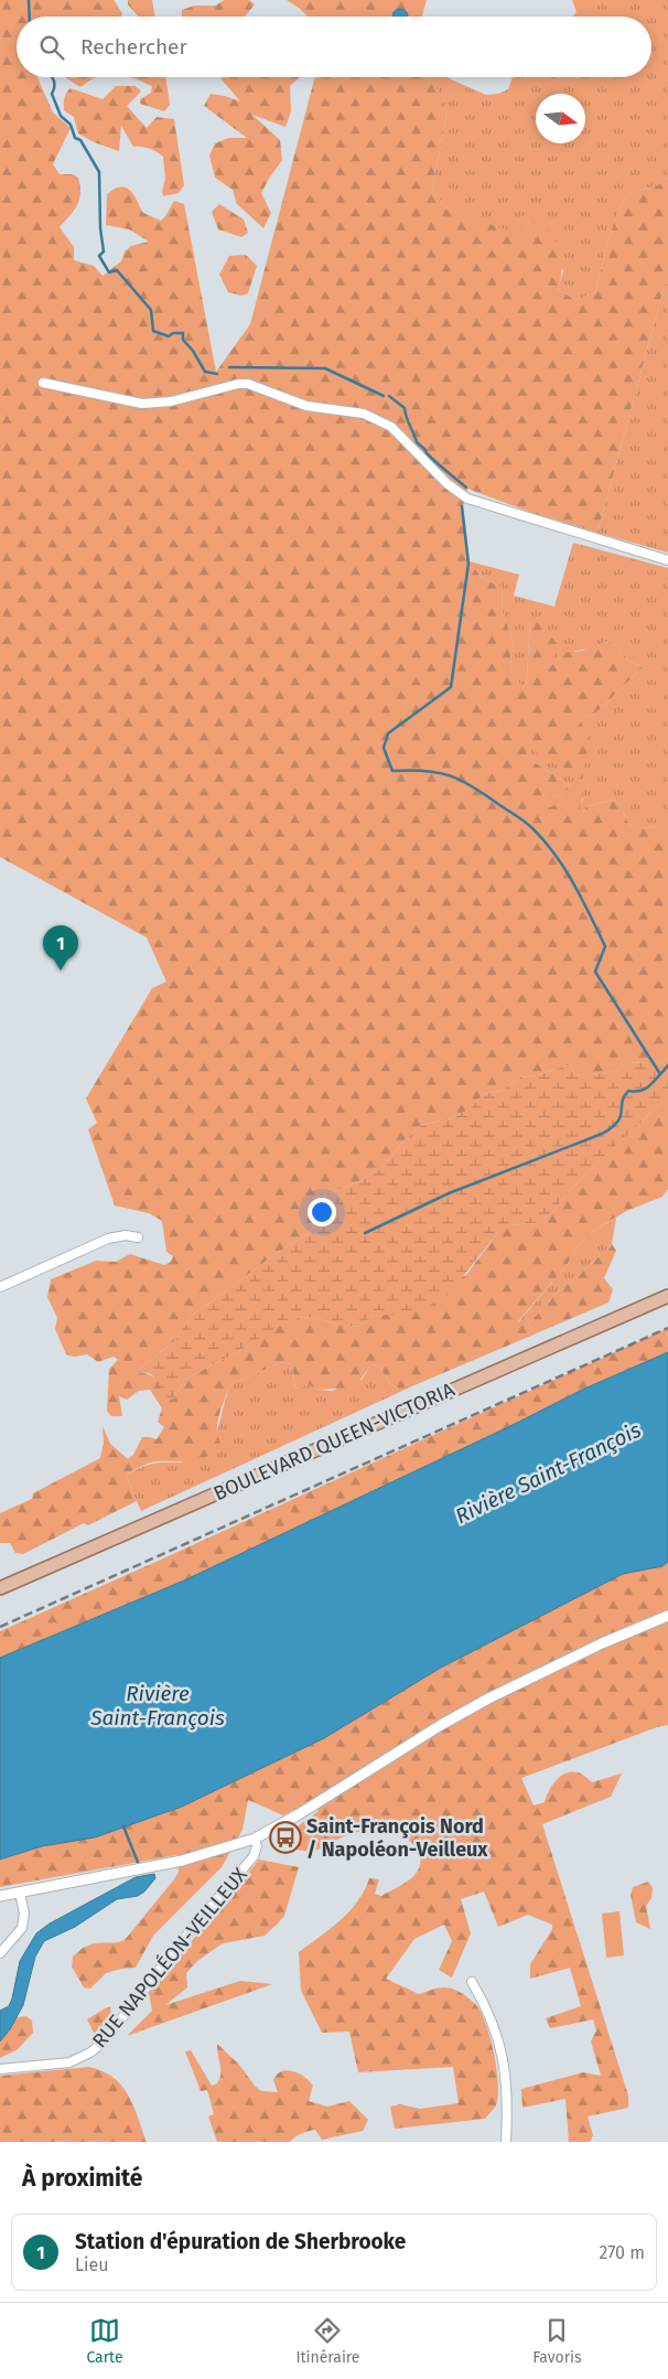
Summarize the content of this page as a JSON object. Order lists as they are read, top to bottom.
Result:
{
  "streets": {
    "main road": ["BOULEVARD QUEEN-VICTORIA"],
    "street": ["RUE NAPOLÉON-VEILLEUX"]
  },
  "water": ["Rivière Saint-François"],
  "places": {
    "bus stop": ["Saint-François Nord / Napoléon-Veilleux"]
  },
  "north": "right",
  "page": {
    "search": "Rechercher",
    "pins": "1",
    "heading": "À proximité",
    "list": [
      {
        "mark": "1",
        "name": "Station d'épuration de Sherbrooke",
        "note": "Lieu",
        "value": "270 m"
      }
    ],
    "nav": ["Carte", "Itinéraire", "Favoris"]
  }
}
